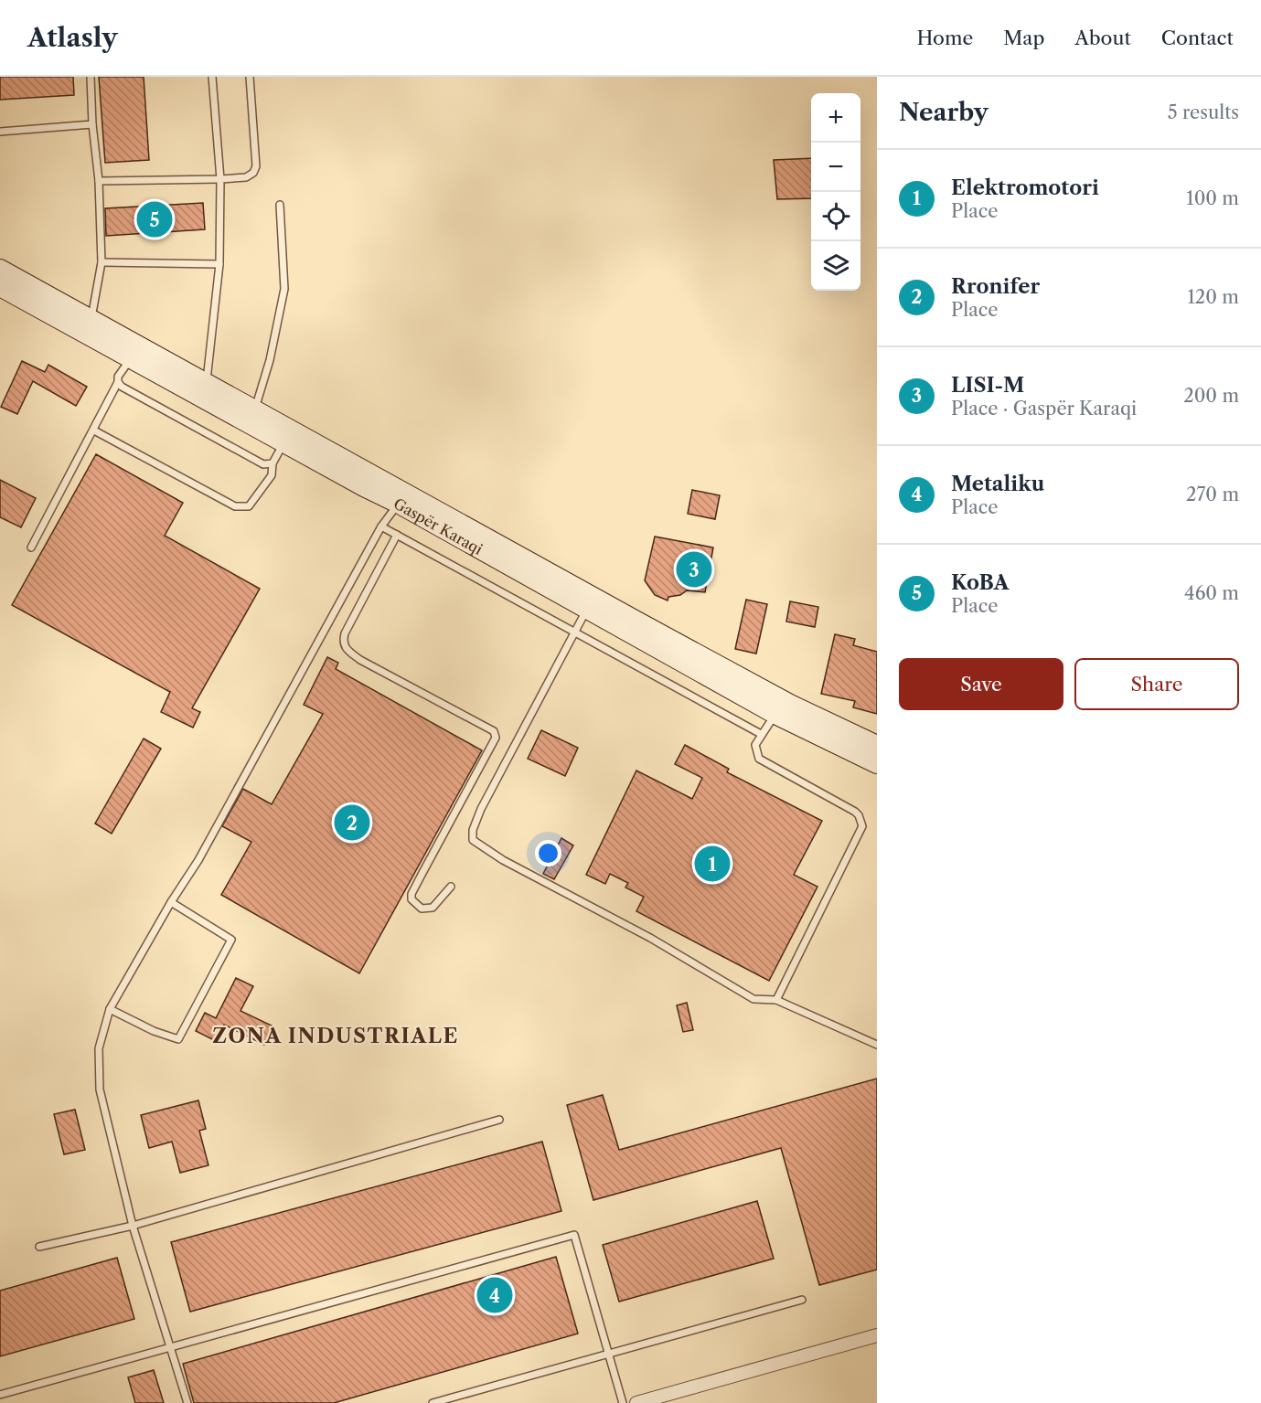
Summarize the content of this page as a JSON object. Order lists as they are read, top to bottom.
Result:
{
  "streets": {
    "main road": ["Gaspër Karaqi"]
  },
  "districts": ["ZONA INDUSTRIALE"],
  "page": {
    "header": "Atlasly",
    "nav": [
      "Home",
      "Map",
      "About",
      "Contact"
    ],
    "heading": ["Nearby", "5 results"],
    "map_buttons": ["+", "−"],
    "list": [
      {
        "mark": "1",
        "name": "Elektromotori",
        "note": "Place",
        "value": "100 m"
      },
      {
        "mark": "2",
        "name": "Rronifer",
        "note": "Place",
        "value": "120 m"
      },
      {
        "mark": "3",
        "name": "LISI-M",
        "note": "Place · Gaspër Karaqi",
        "value": "200 m"
      },
      {
        "mark": "4",
        "name": "Metaliku",
        "note": "Place",
        "value": "270 m"
      },
      {
        "mark": "5",
        "name": "KoBA",
        "note": "Place",
        "value": "460 m"
      }
    ],
    "pins": [
      "5",
      "3",
      "2",
      "1",
      "4"
    ],
    "buttons": ["Save", "Share"]
  }
}
